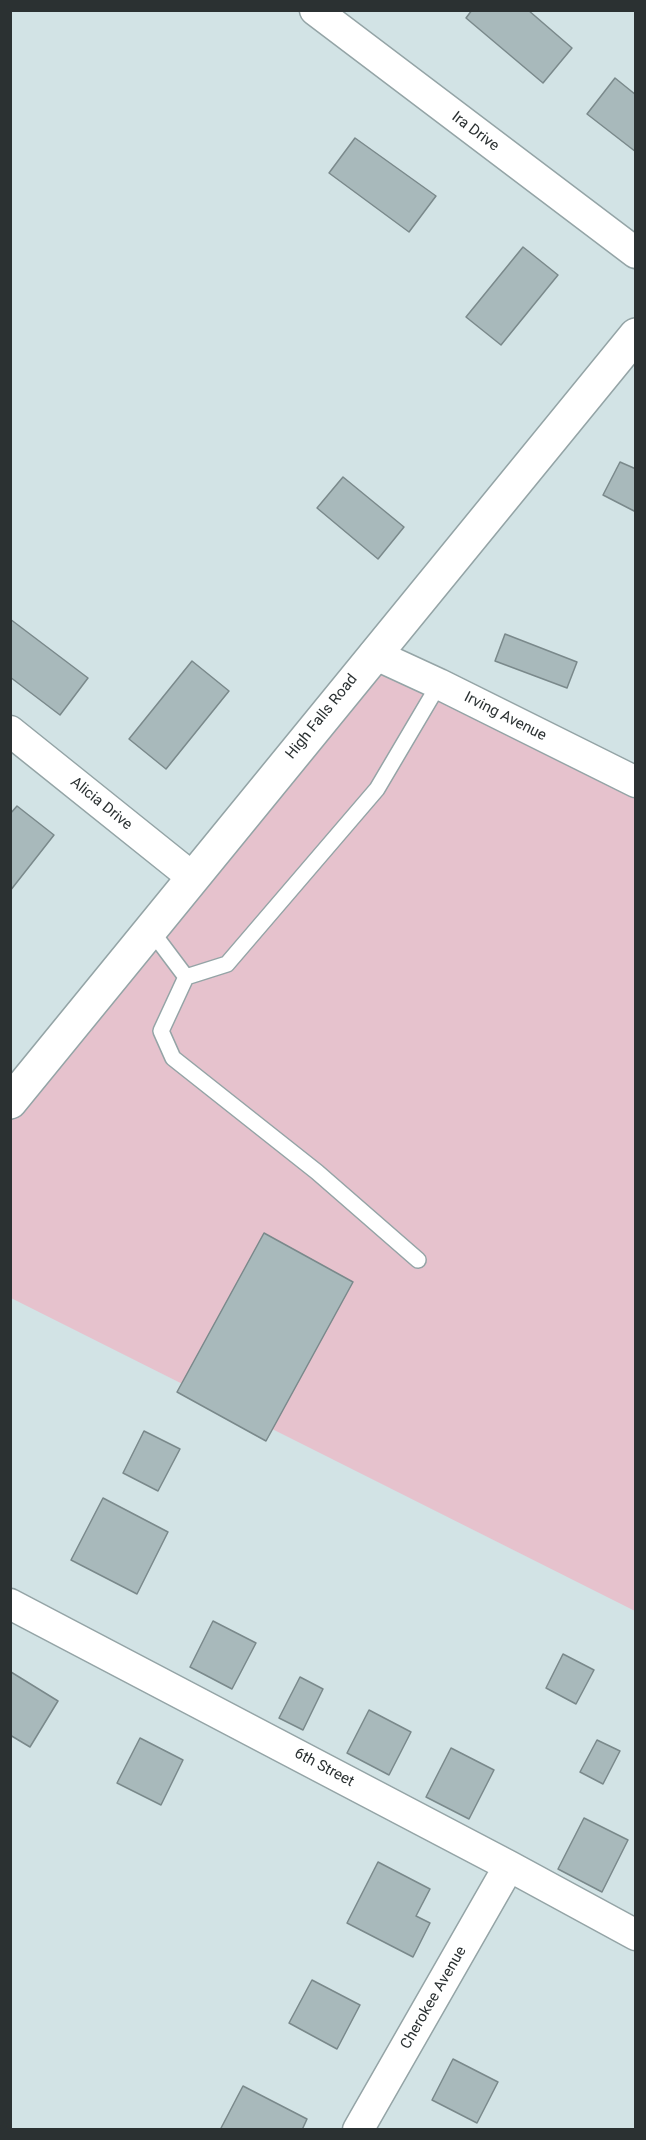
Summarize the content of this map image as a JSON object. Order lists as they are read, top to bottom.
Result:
{
  "streets": {
    "street": [
      "Ira Drive",
      "High Falls Road",
      "Irving Avenue",
      "Alicia Drive",
      "6th Street",
      "Cherokee Avenue"
    ]
  },
  "crossings": [
    ["High Falls Road", "Irving Avenue"],
    ["High Falls Road", "Alicia Drive"],
    ["6th Street", "Cherokee Avenue"]
  ]
}
